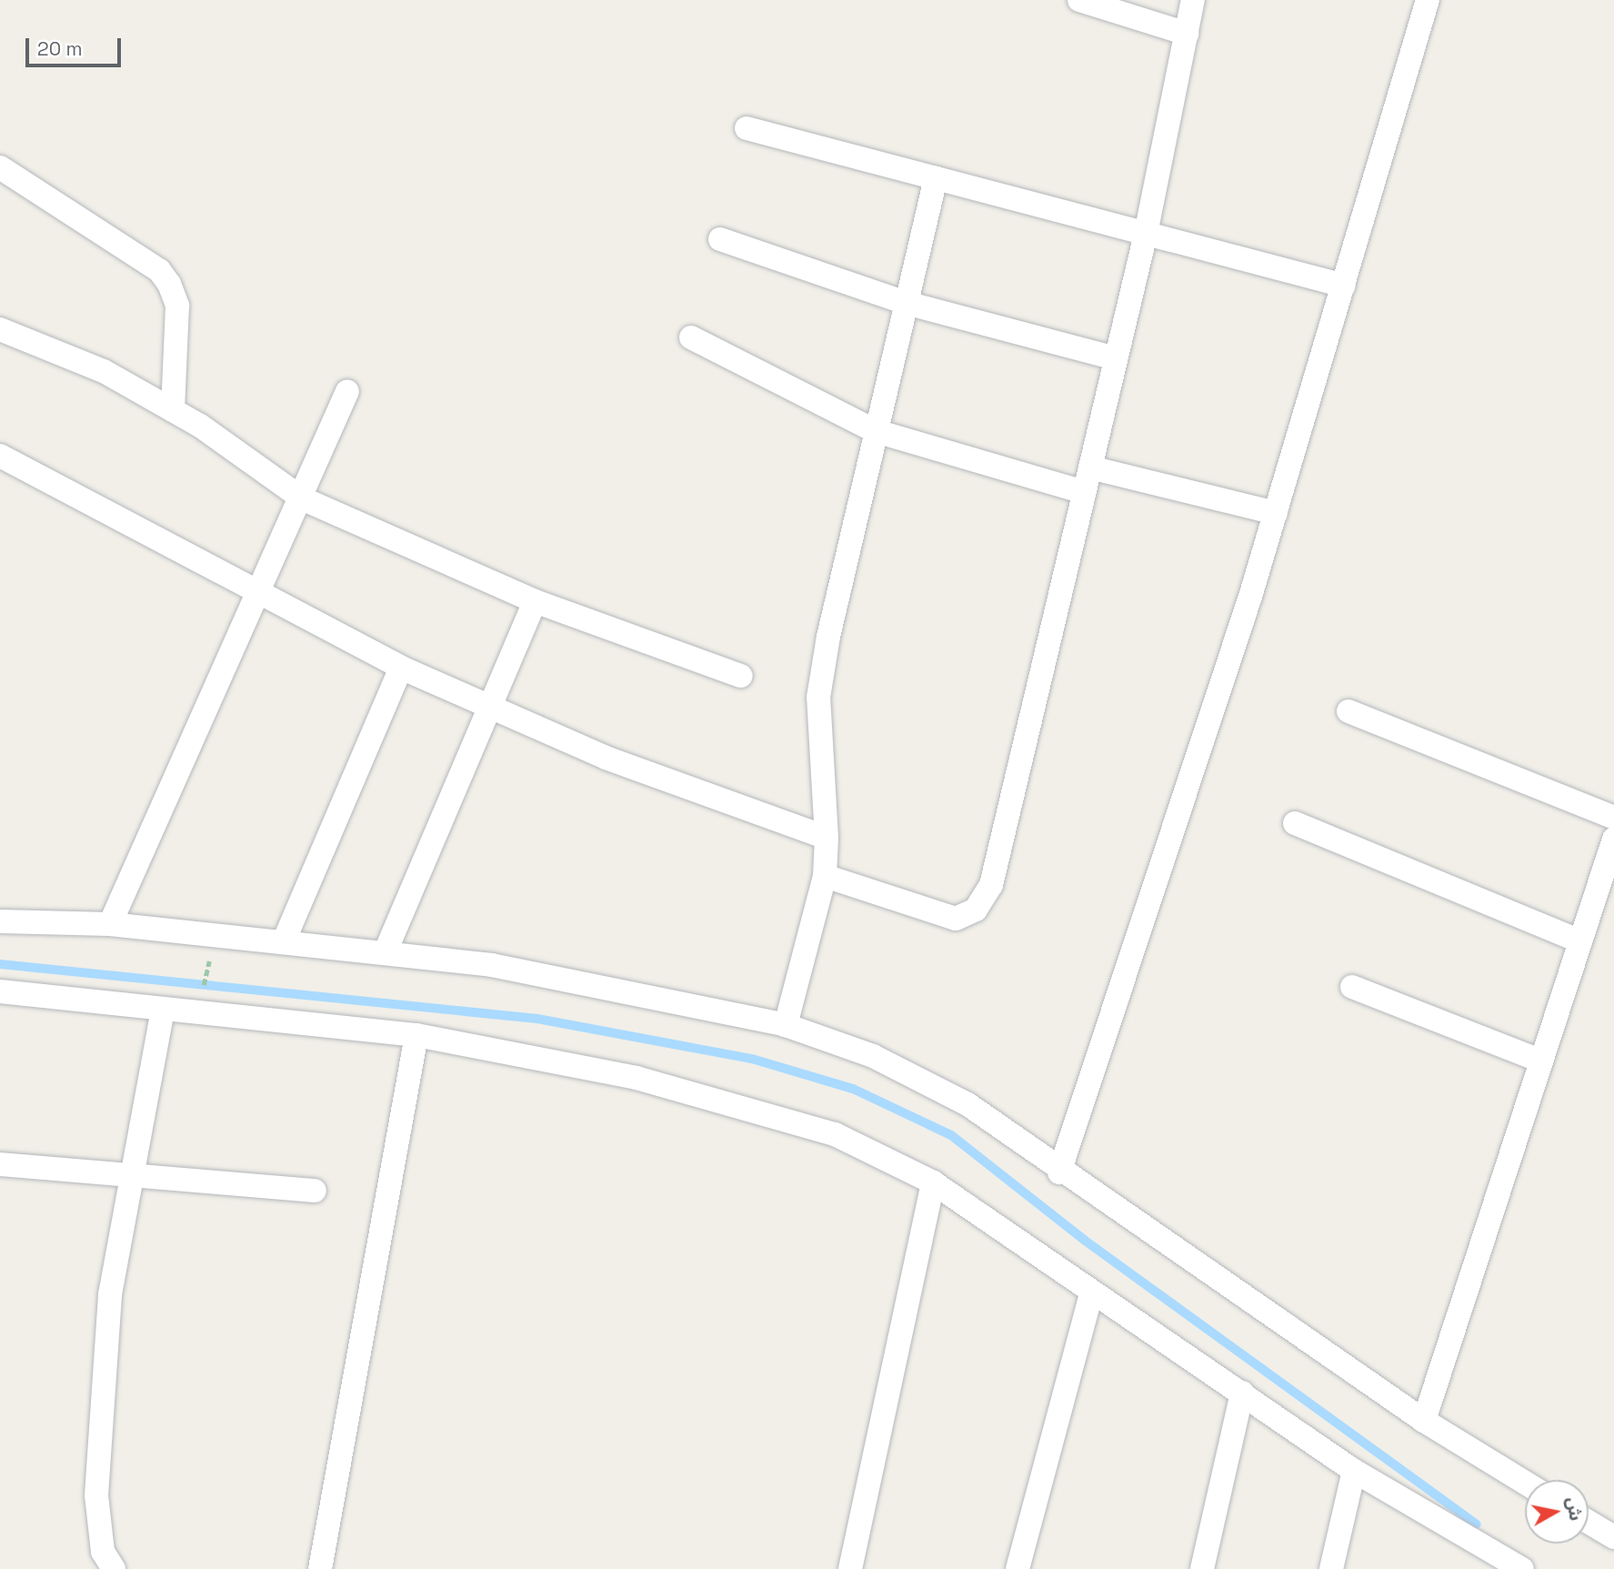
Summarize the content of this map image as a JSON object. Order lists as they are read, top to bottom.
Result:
{
  "scale_bar": "20 m",
  "north": "right"
}
